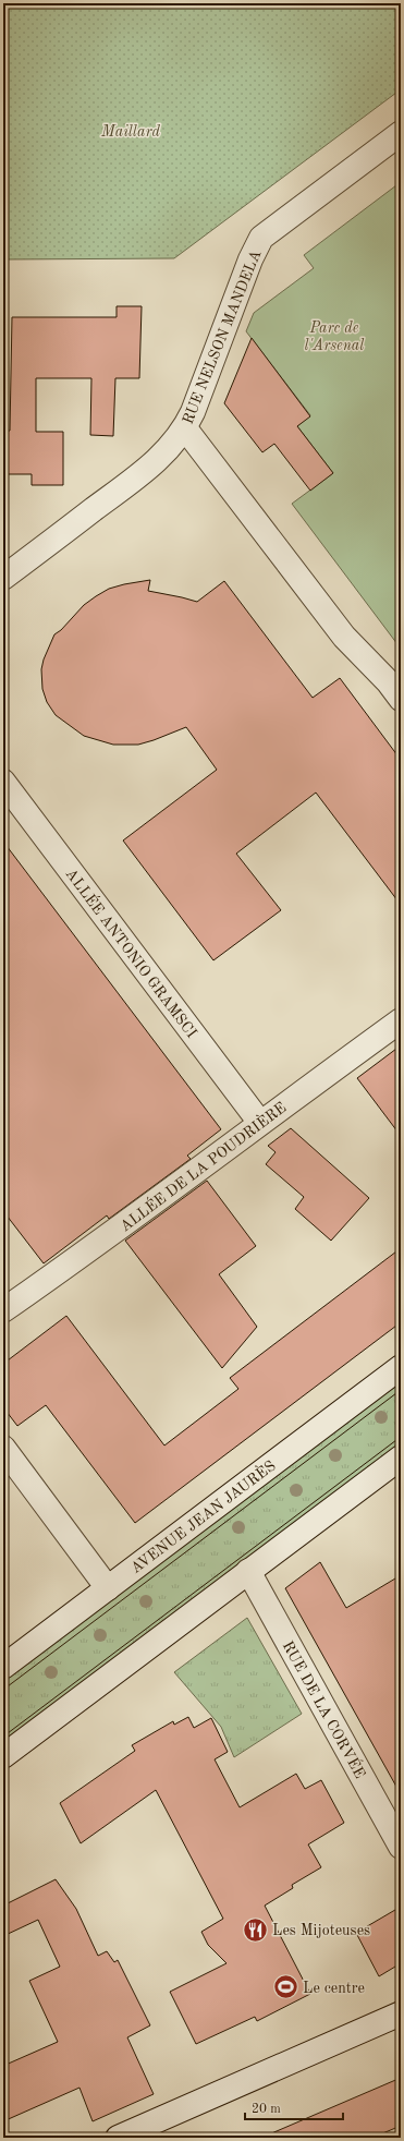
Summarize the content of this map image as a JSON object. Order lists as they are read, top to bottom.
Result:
{
  "streets": {
    "street": [
      "RUE NELSON MANDELA",
      "ALLÉE ANTONIO GRAMSCI",
      "ALLÉE DE LA POUDRIÈRE",
      "AVENUE JEAN JAURÈS",
      "RUE DE LA CORVÉE"
    ]
  },
  "crossings": [
    ["ALLÉE ANTONIO GRAMSCI", "ALLÉE DE LA POUDRIÈRE"]
  ],
  "parks": ["Maillard", "Parc de l'Arsenal"],
  "places": {
    "restaurant": ["Les Mijoteuses"],
    "sports": ["Le centre"]
  },
  "scale_bar": "20 m"
}
